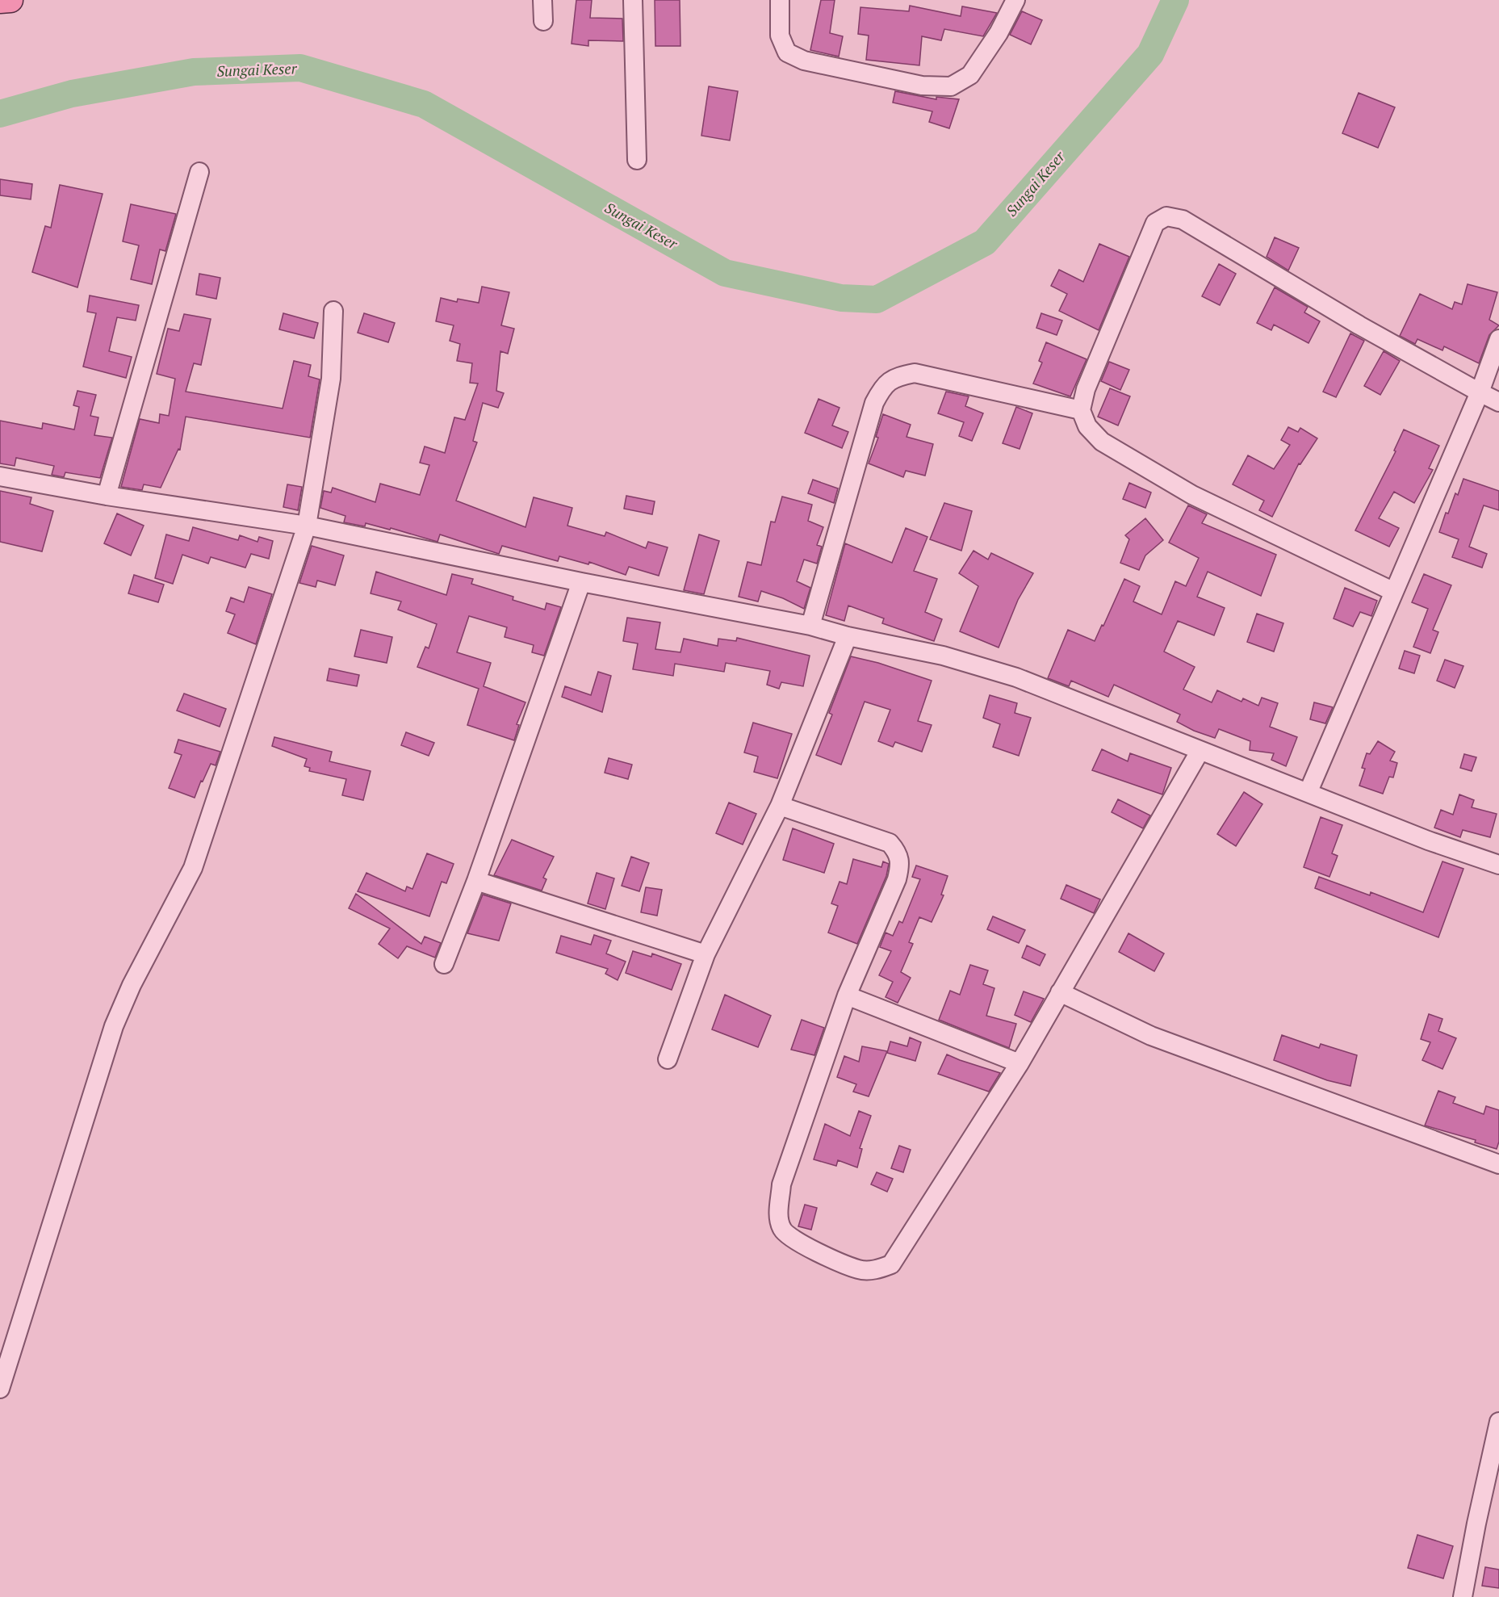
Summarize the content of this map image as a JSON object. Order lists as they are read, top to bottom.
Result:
{
  "water": ["Sungai Keser"]
}
